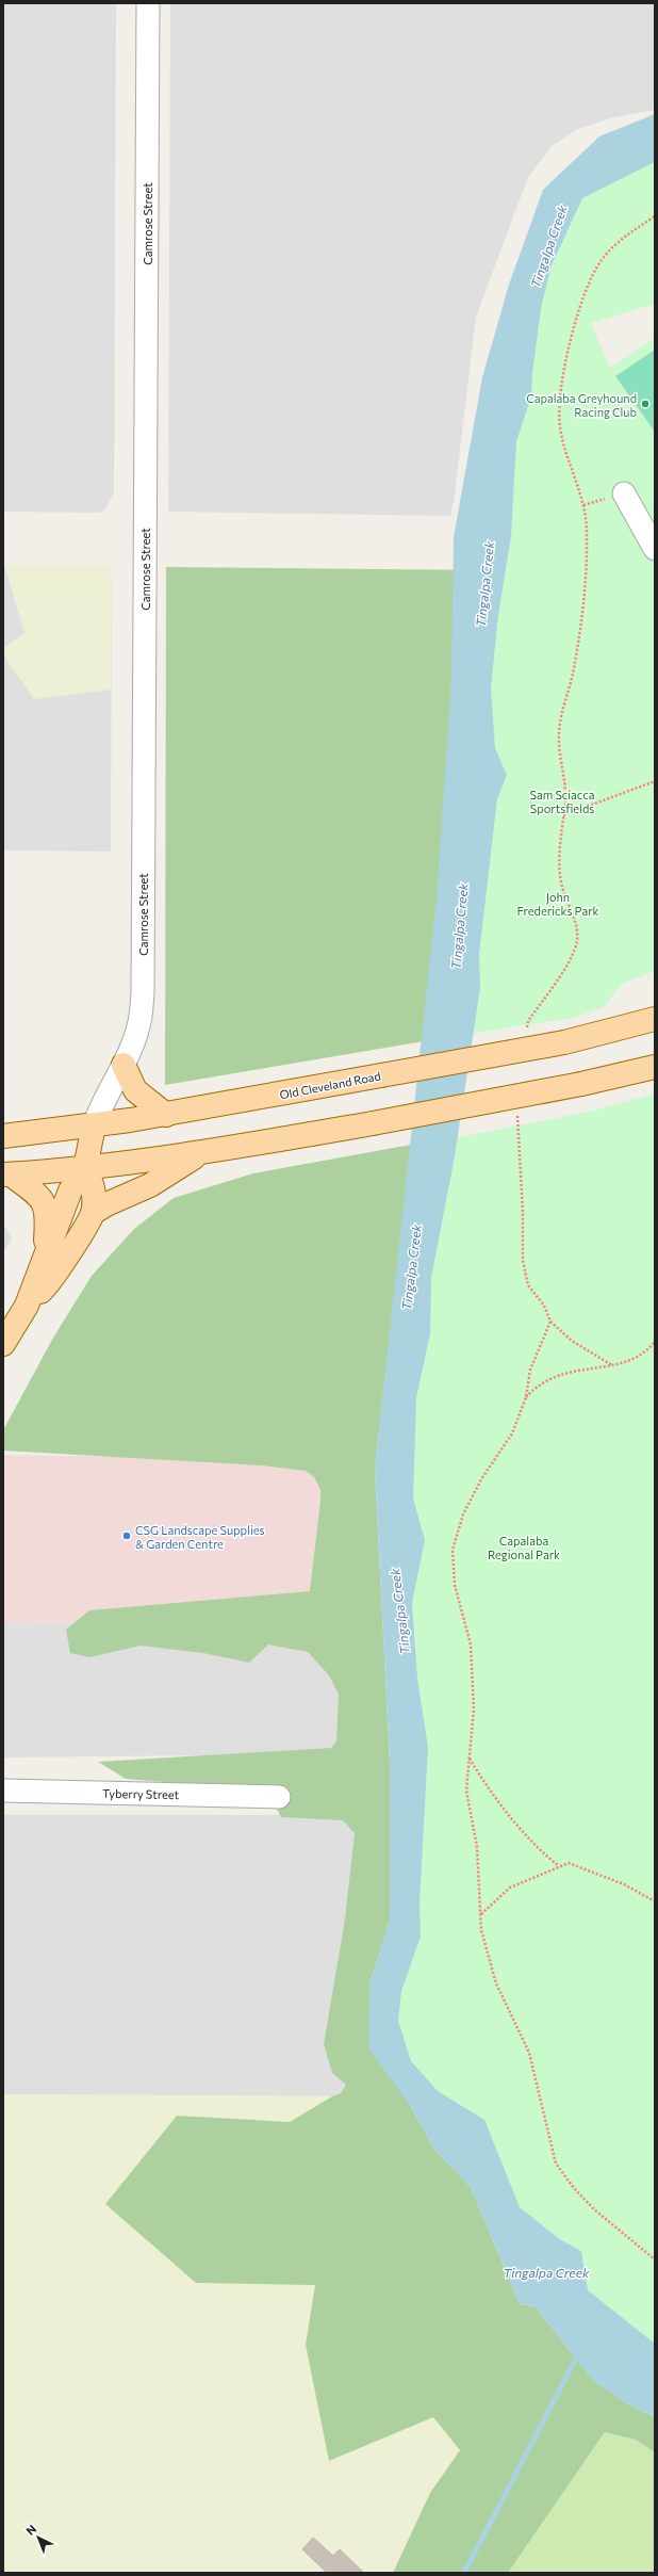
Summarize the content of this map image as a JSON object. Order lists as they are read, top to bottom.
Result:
{
  "streets": {
    "main road": ["Old Cleveland Road"],
    "street": ["Camrose Street", "Tyberry Street"]
  },
  "crossings": [
    ["Camrose Street", "Old Cleveland Road"]
  ],
  "water": ["Tingalpa Creek"],
  "parks": ["Sam Sciacca Sportsfields", "John Fredericks Park", "Capalaba Regional Park"],
  "places": ["Capalaba Greyhound Racing Club", "CSG Landscape Supplies & Garden Centre"],
  "north": "top left"
}
